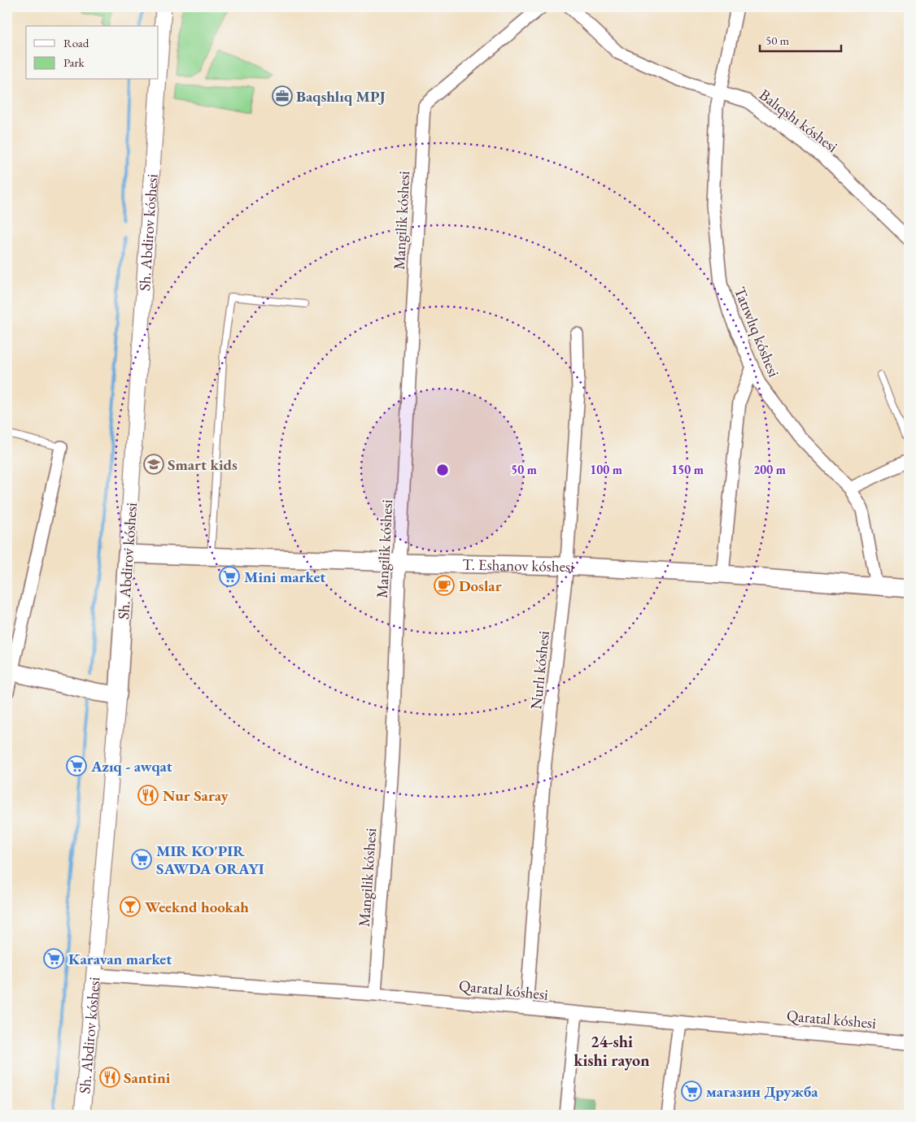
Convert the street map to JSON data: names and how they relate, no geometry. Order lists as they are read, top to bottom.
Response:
{
  "streets": {
    "main road": ["Sh. Abdirov kóshesi", "T. Eshanov kóshesi"],
    "street": [
      "Balıqshı kóshesi",
      "Mangilik kóshesi",
      "Tatıwlıq kóshesi",
      "Nurlı kóshesi",
      "Qaratal kóshesi"
    ]
  },
  "crossings": [
    ["Balıqshı kóshesi", "Tatıwlıq kóshesi"],
    ["Mangilik kóshesi", "T. Eshanov kóshesi"],
    ["Mangilik kóshesi", "Qaratal kóshesi"],
    ["Sh. Abdirov kóshesi", "T. Eshanov kóshesi"],
    ["Sh. Abdirov kóshesi", "Qaratal kóshesi"],
    ["Tatıwlıq kóshesi", "T. Eshanov kóshesi"],
    ["T. Eshanov kóshesi", "Nurlı kóshesi"],
    ["Nurlı kóshesi", "Qaratal kóshesi"]
  ],
  "districts": ["24-shi kishi rayon"],
  "places": {
    "office": ["Baqshlıq MPJ"],
    "school or university": ["Smart kids"],
    "supermarket": [
      "Mini market",
      "Azıq - awqat",
      "MIR KO'PIR SAWDA ORAYI",
      "Karavan market",
      "магазин Дружба"
    ],
    "cafe": ["Doslar"],
    "restaurant": ["Nur Saray", "Santini"],
    "bar": ["Weeknd hookah"]
  },
  "legend": ["Road", "Park"],
  "scale_bar": "50 m",
  "rings": [
    "50 m",
    "100 m",
    "150 m",
    "200 m"
  ]
}
